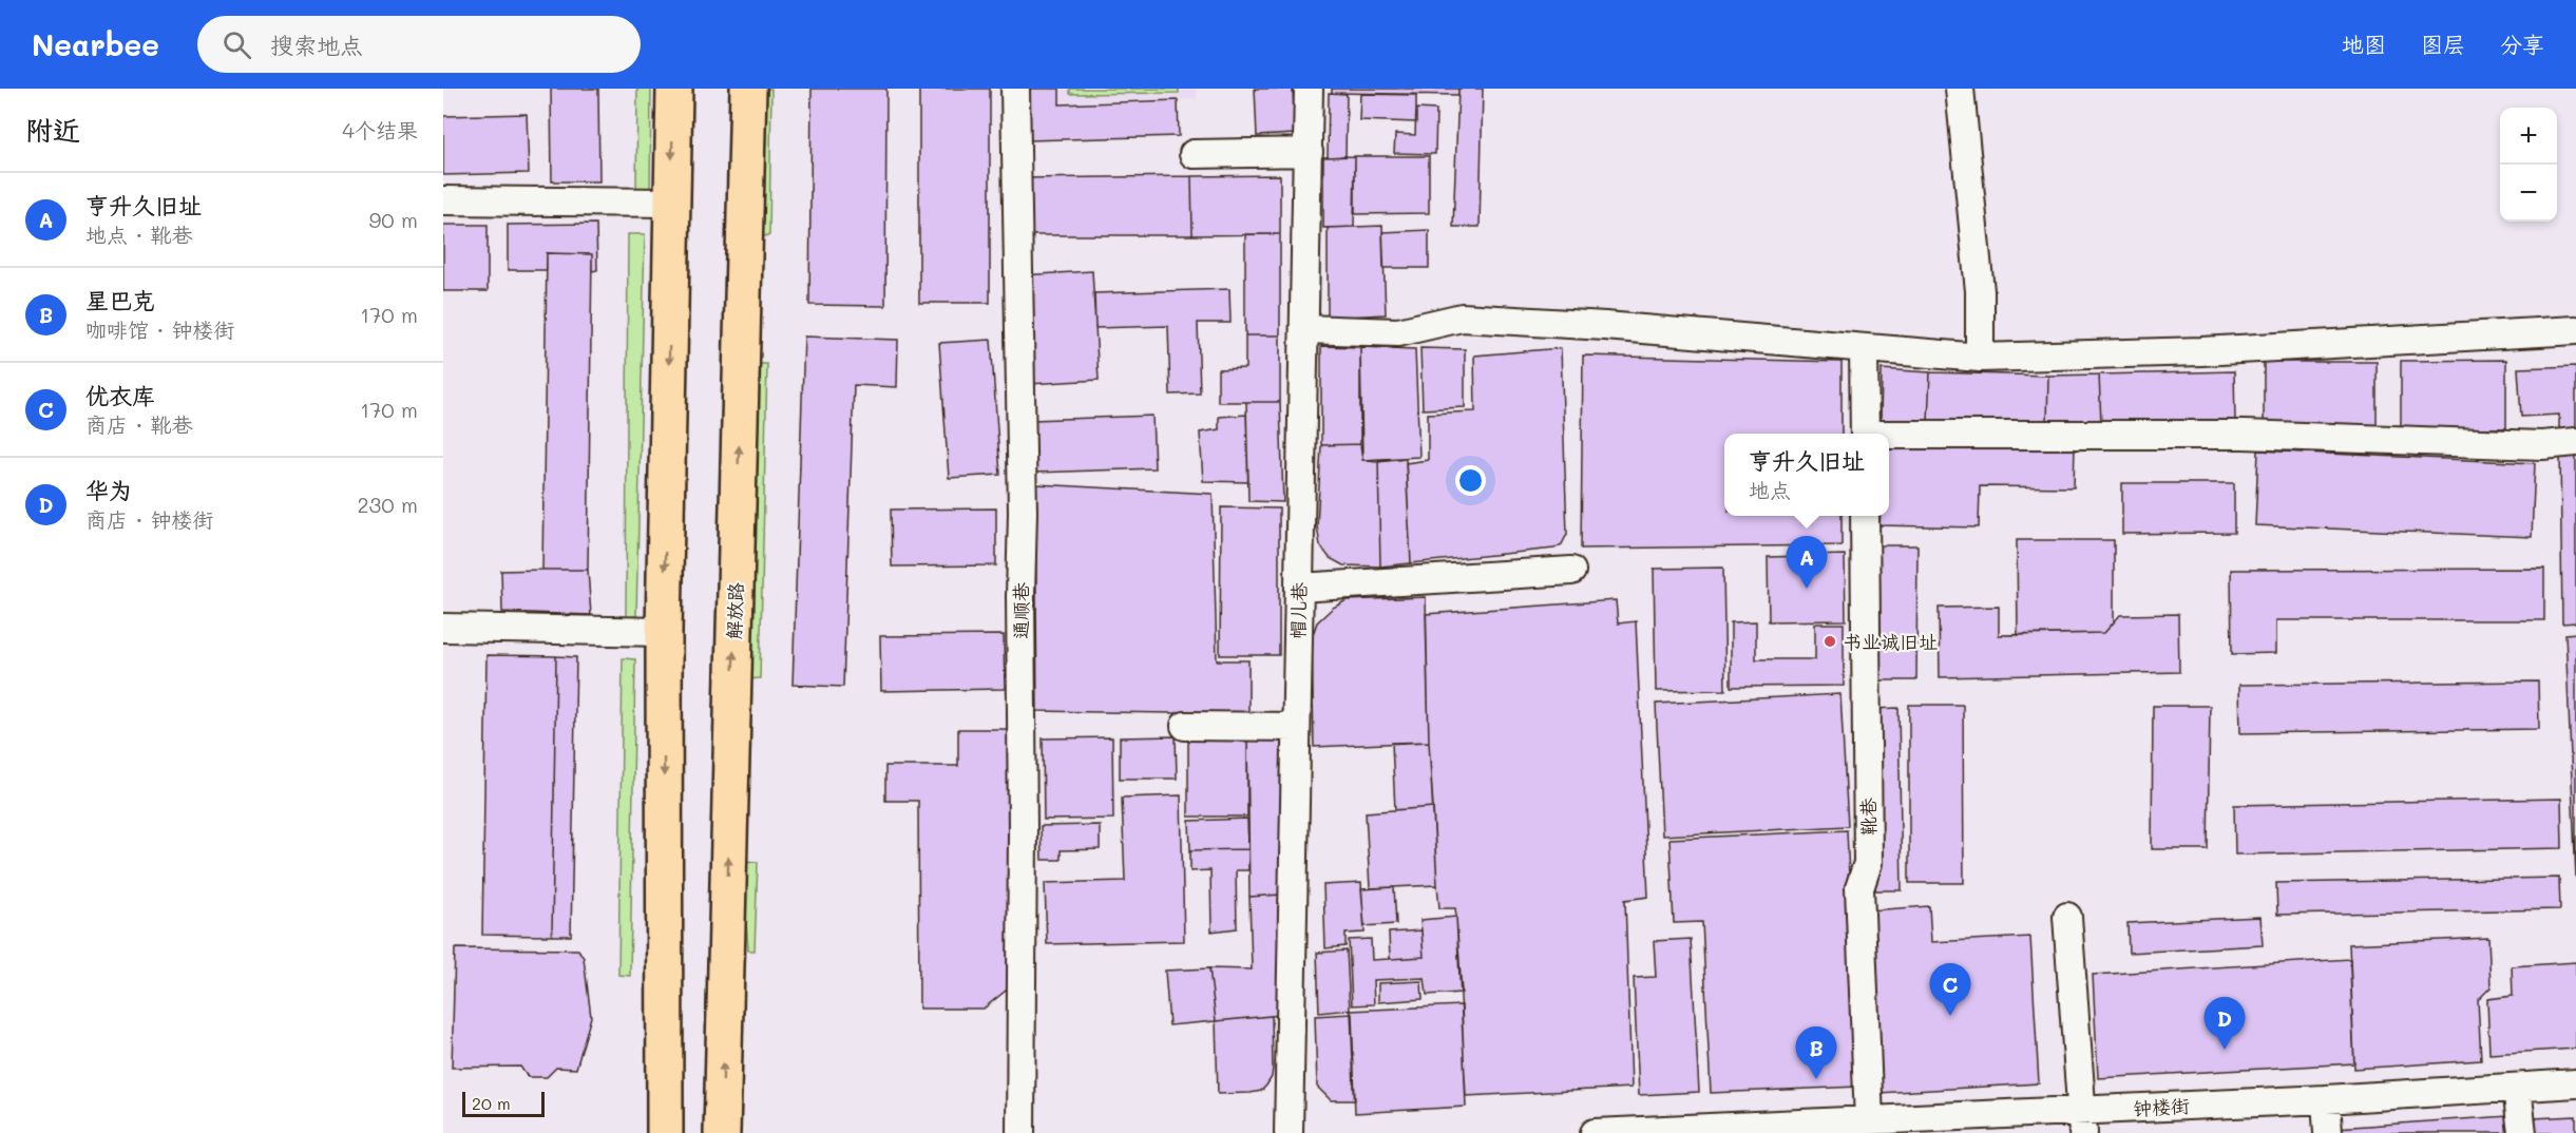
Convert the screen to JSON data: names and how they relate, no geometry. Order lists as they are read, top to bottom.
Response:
{
  "streets": {
    "main road": ["解放路"],
    "street": [
      "通顺巷",
      "帽儿巷",
      "靴巷",
      "钟楼街"
    ]
  },
  "crossings": [
    ["靴巷", "钟楼街"]
  ],
  "places": ["书业诚旧址"],
  "scale_bar": "20 m",
  "page": {
    "header": "Nearbee",
    "search": "搜索地点",
    "nav": ["地图", "图层", "分享"],
    "heading": ["附近", "4个结果"],
    "map_buttons": ["+", "−"],
    "list": [
      {
        "mark": "A",
        "name": "亨升久旧址",
        "note": "地点 · 靴巷",
        "value": "90 m"
      },
      {
        "mark": "B",
        "name": "星巴克",
        "note": "咖啡馆 · 钟楼街",
        "value": "170 m"
      },
      {
        "mark": "C",
        "name": "优衣库",
        "note": "商店 · 靴巷",
        "value": "170 m"
      },
      {
        "mark": "D",
        "name": "华为",
        "note": "商店 · 钟楼街",
        "value": "230 m"
      }
    ],
    "popup": ["亨升久旧址", "地点"],
    "pins": [
      "A",
      "C",
      "D",
      "B"
    ],
    "scale": "20 m"
  }
}
